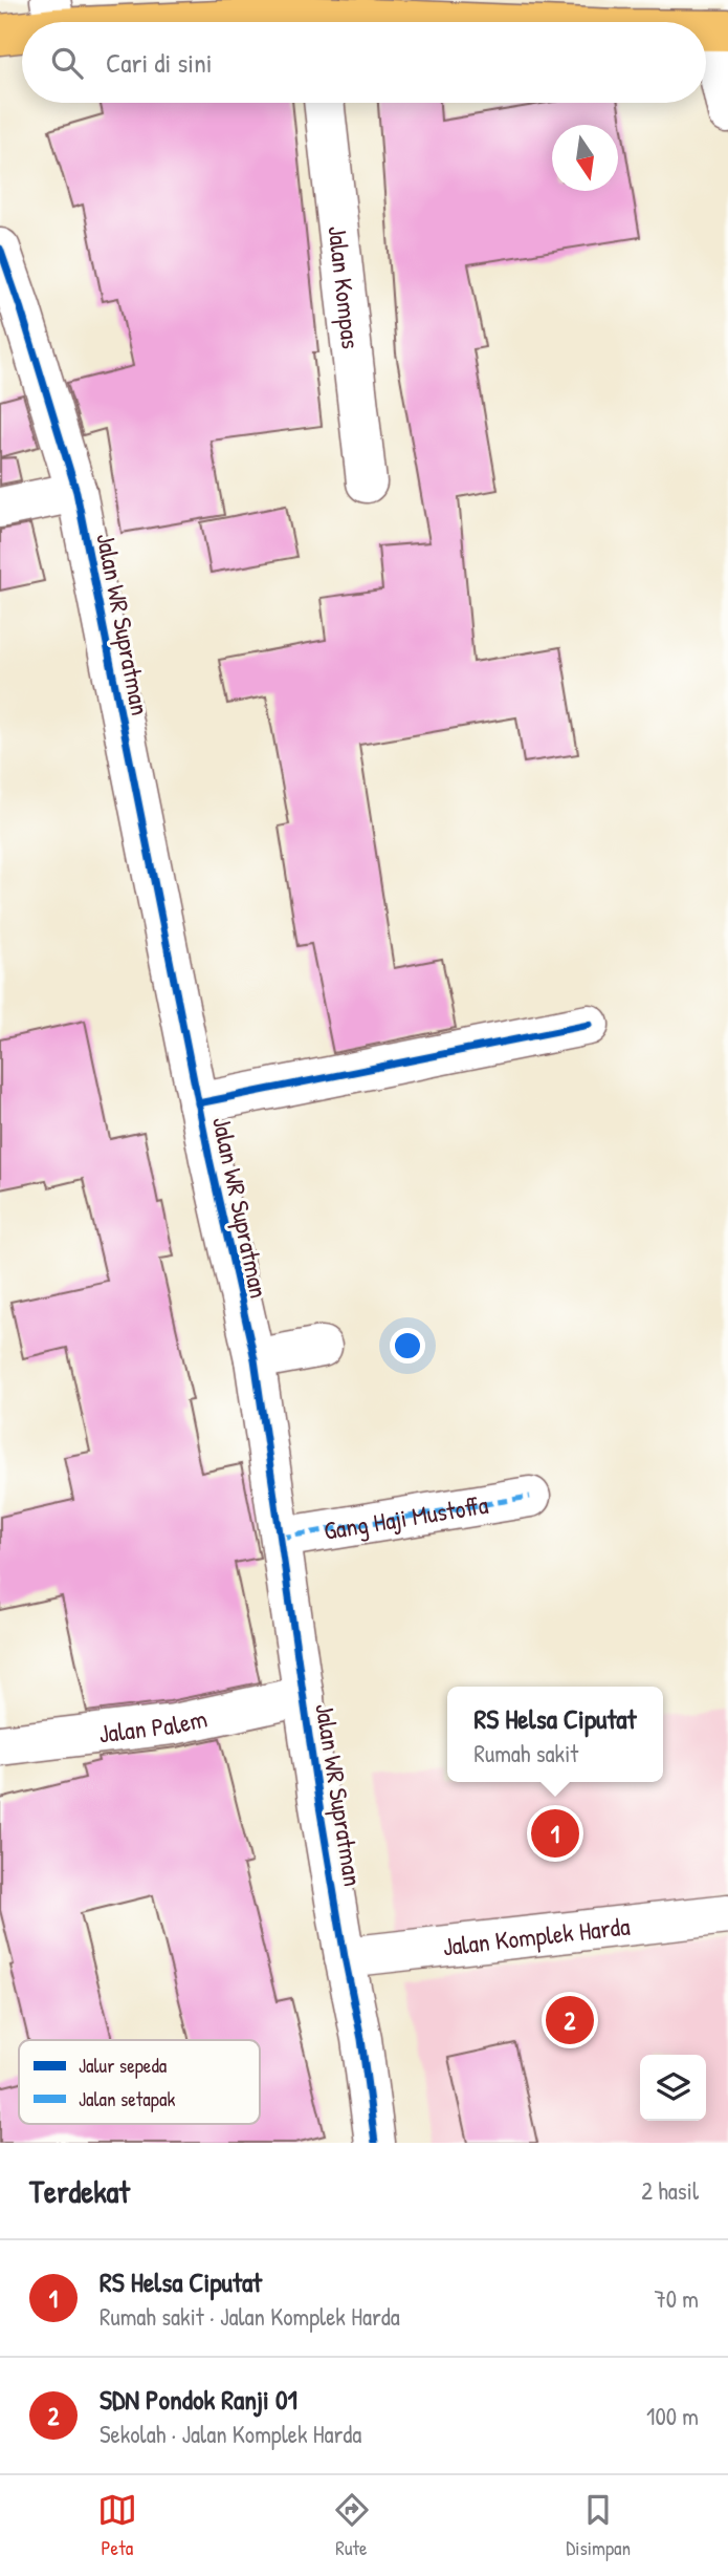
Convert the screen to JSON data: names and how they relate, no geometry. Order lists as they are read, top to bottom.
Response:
{
  "streets": {
    "street": [
      "Jalan Kompas",
      "Jalan WR Supratman",
      "Gang Haji Mustoffa",
      "Jalan Palem",
      "Jalan Komplek Harda"
    ]
  },
  "crossings": [
    ["Jalan WR Supratman", "Gang Haji Mustoffa"],
    ["Jalan WR Supratman", "Jalan Palem"],
    ["Jalan WR Supratman", "Jalan Komplek Harda"]
  ],
  "legend": ["Jalur sepeda", "Jalan setapak"],
  "north": "bottom",
  "page": {
    "search": "Cari di sini",
    "popup": ["RS Helsa Ciputat", "Rumah sakit"],
    "pins": ["1", "2"],
    "heading": ["Terdekat", "2 hasil"],
    "list": [
      {
        "mark": "1",
        "name": "RS Helsa Ciputat",
        "note": "Rumah sakit · Jalan Komplek Harda",
        "value": "70 m"
      },
      {
        "mark": "2",
        "name": "SDN Pondok Ranji 01",
        "note": "Sekolah · Jalan Komplek Harda",
        "value": "100 m"
      }
    ],
    "nav": ["Peta", "Rute", "Disimpan"]
  }
}
